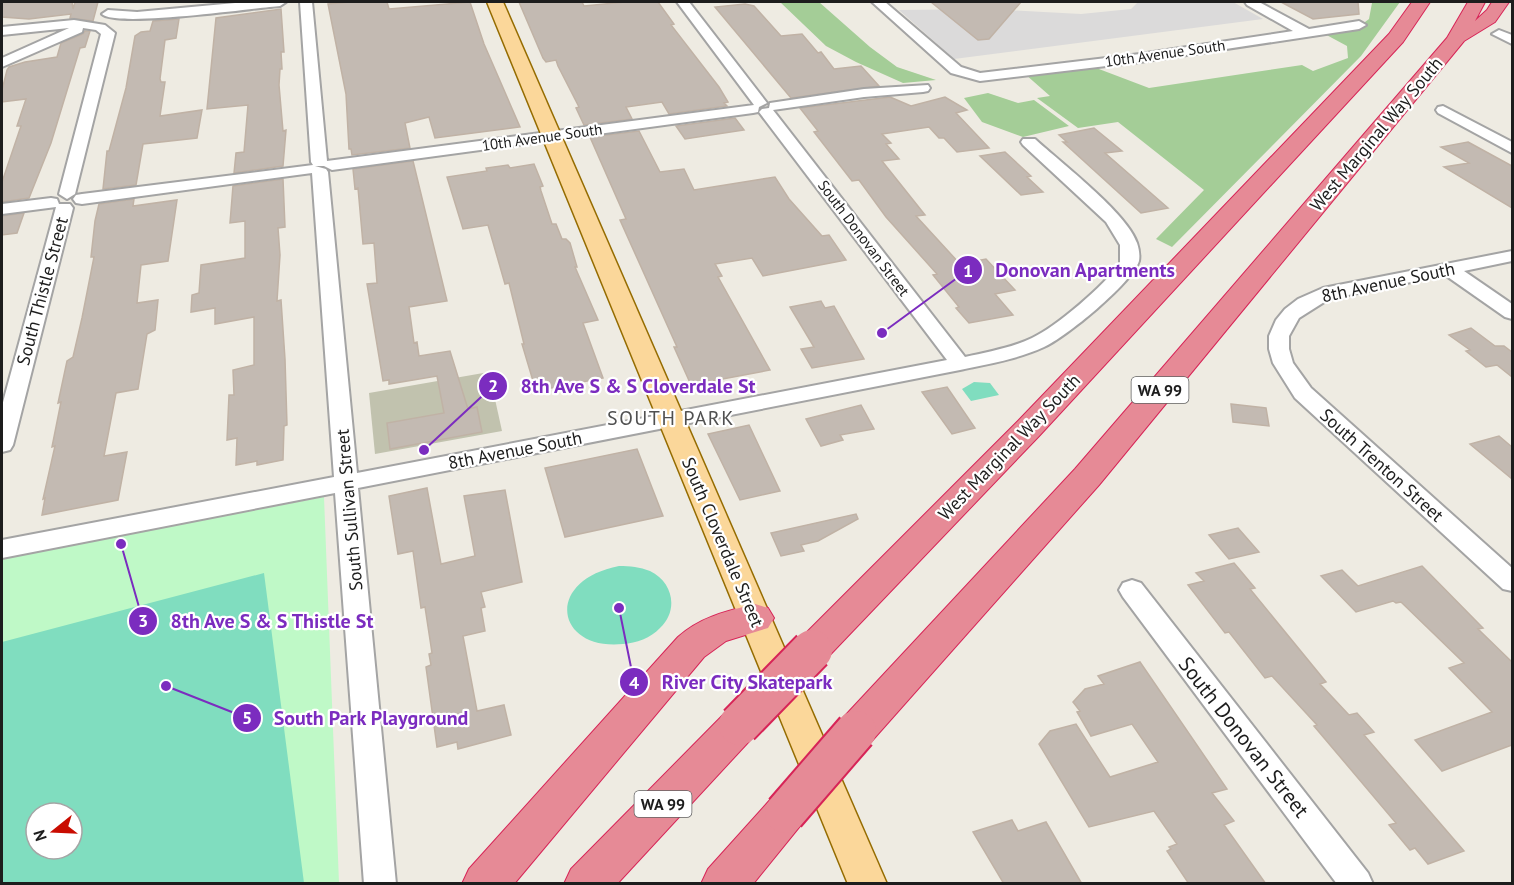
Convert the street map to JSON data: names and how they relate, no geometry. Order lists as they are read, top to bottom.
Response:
{
  "streets": {
    "highway": ["West Marginal Way South", "WA 99"],
    "main road": ["South Cloverdale Street"],
    "street": [
      "10th Avenue South",
      "South Donovan Street",
      "8th Avenue South",
      "South Thistle Street",
      "South Trenton Street",
      "South Sullivan Street"
    ]
  },
  "crossings": [
    ["10th Avenue South", "South Donovan Street"],
    ["10th Avenue South", "South Thistle Street"],
    ["10th Avenue South", "South Sullivan Street"],
    ["10th Avenue South", "South Cloverdale Street"],
    ["South Donovan Street", "8th Avenue South"],
    ["8th Avenue South", "South Trenton Street"],
    ["8th Avenue South", "South Sullivan Street"],
    ["8th Avenue South", "South Cloverdale Street"]
  ],
  "districts": ["SOUTH PARK"],
  "places": [
    "Donovan Apartments",
    "8th Ave S & S Cloverdale St",
    "8th Ave S & S Thistle St",
    "River City Skatepark",
    "South Park Playground"
  ],
  "north": "left"
}
